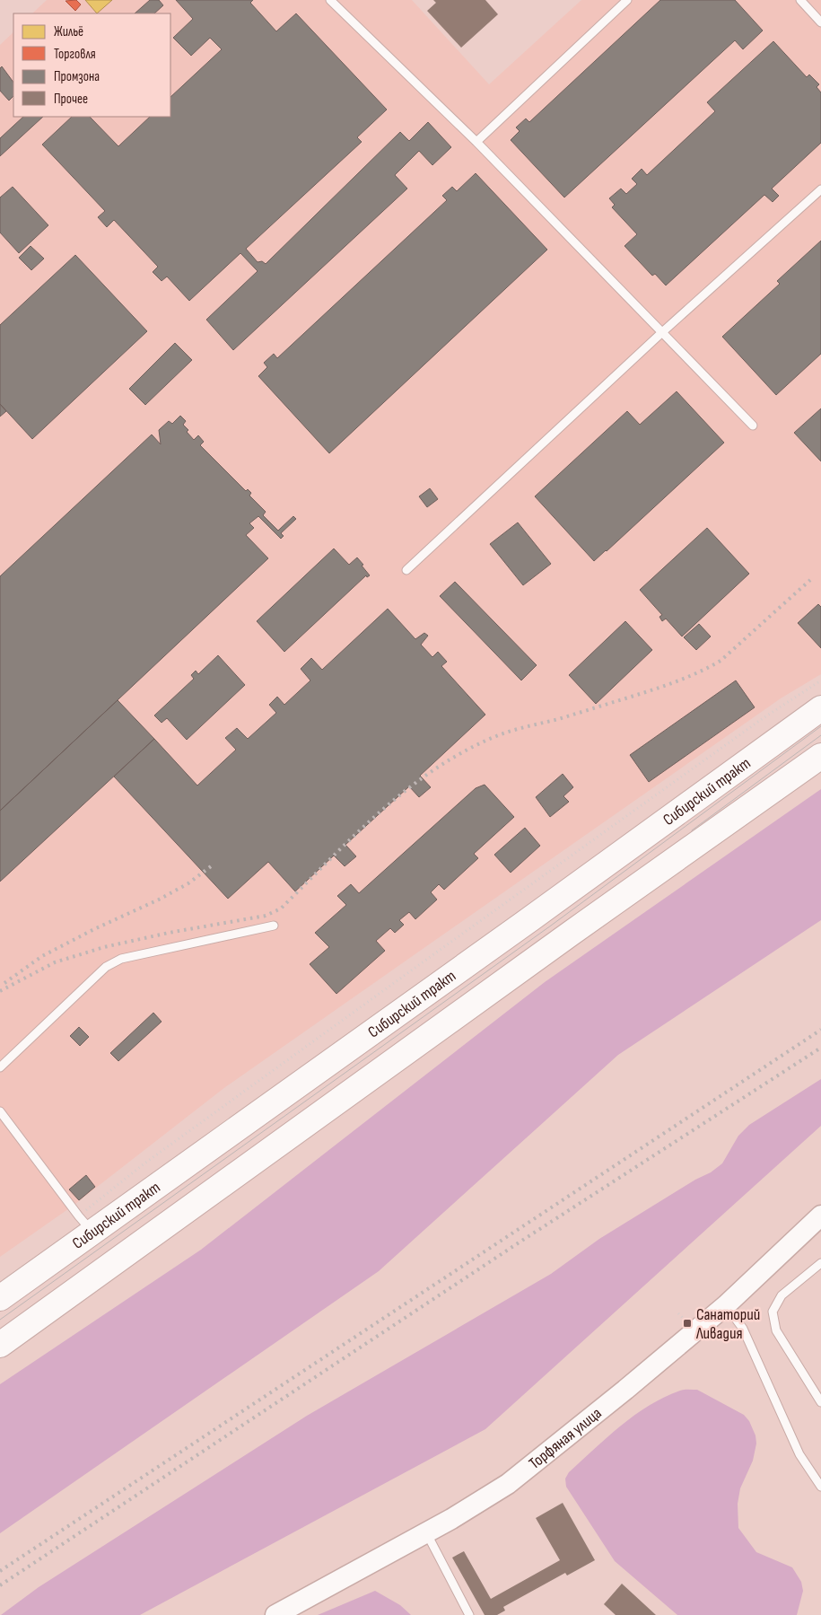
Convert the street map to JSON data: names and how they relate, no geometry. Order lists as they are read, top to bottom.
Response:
{
  "streets": {
    "main road": ["Сибирский тракт"],
    "street": ["Торфяная улица"]
  },
  "places": {
    "transit": ["Санаторий Ливадия"]
  },
  "legend": [
    "Жильё",
    "Торговля",
    "Промзона",
    "Прочее"
  ]
}
